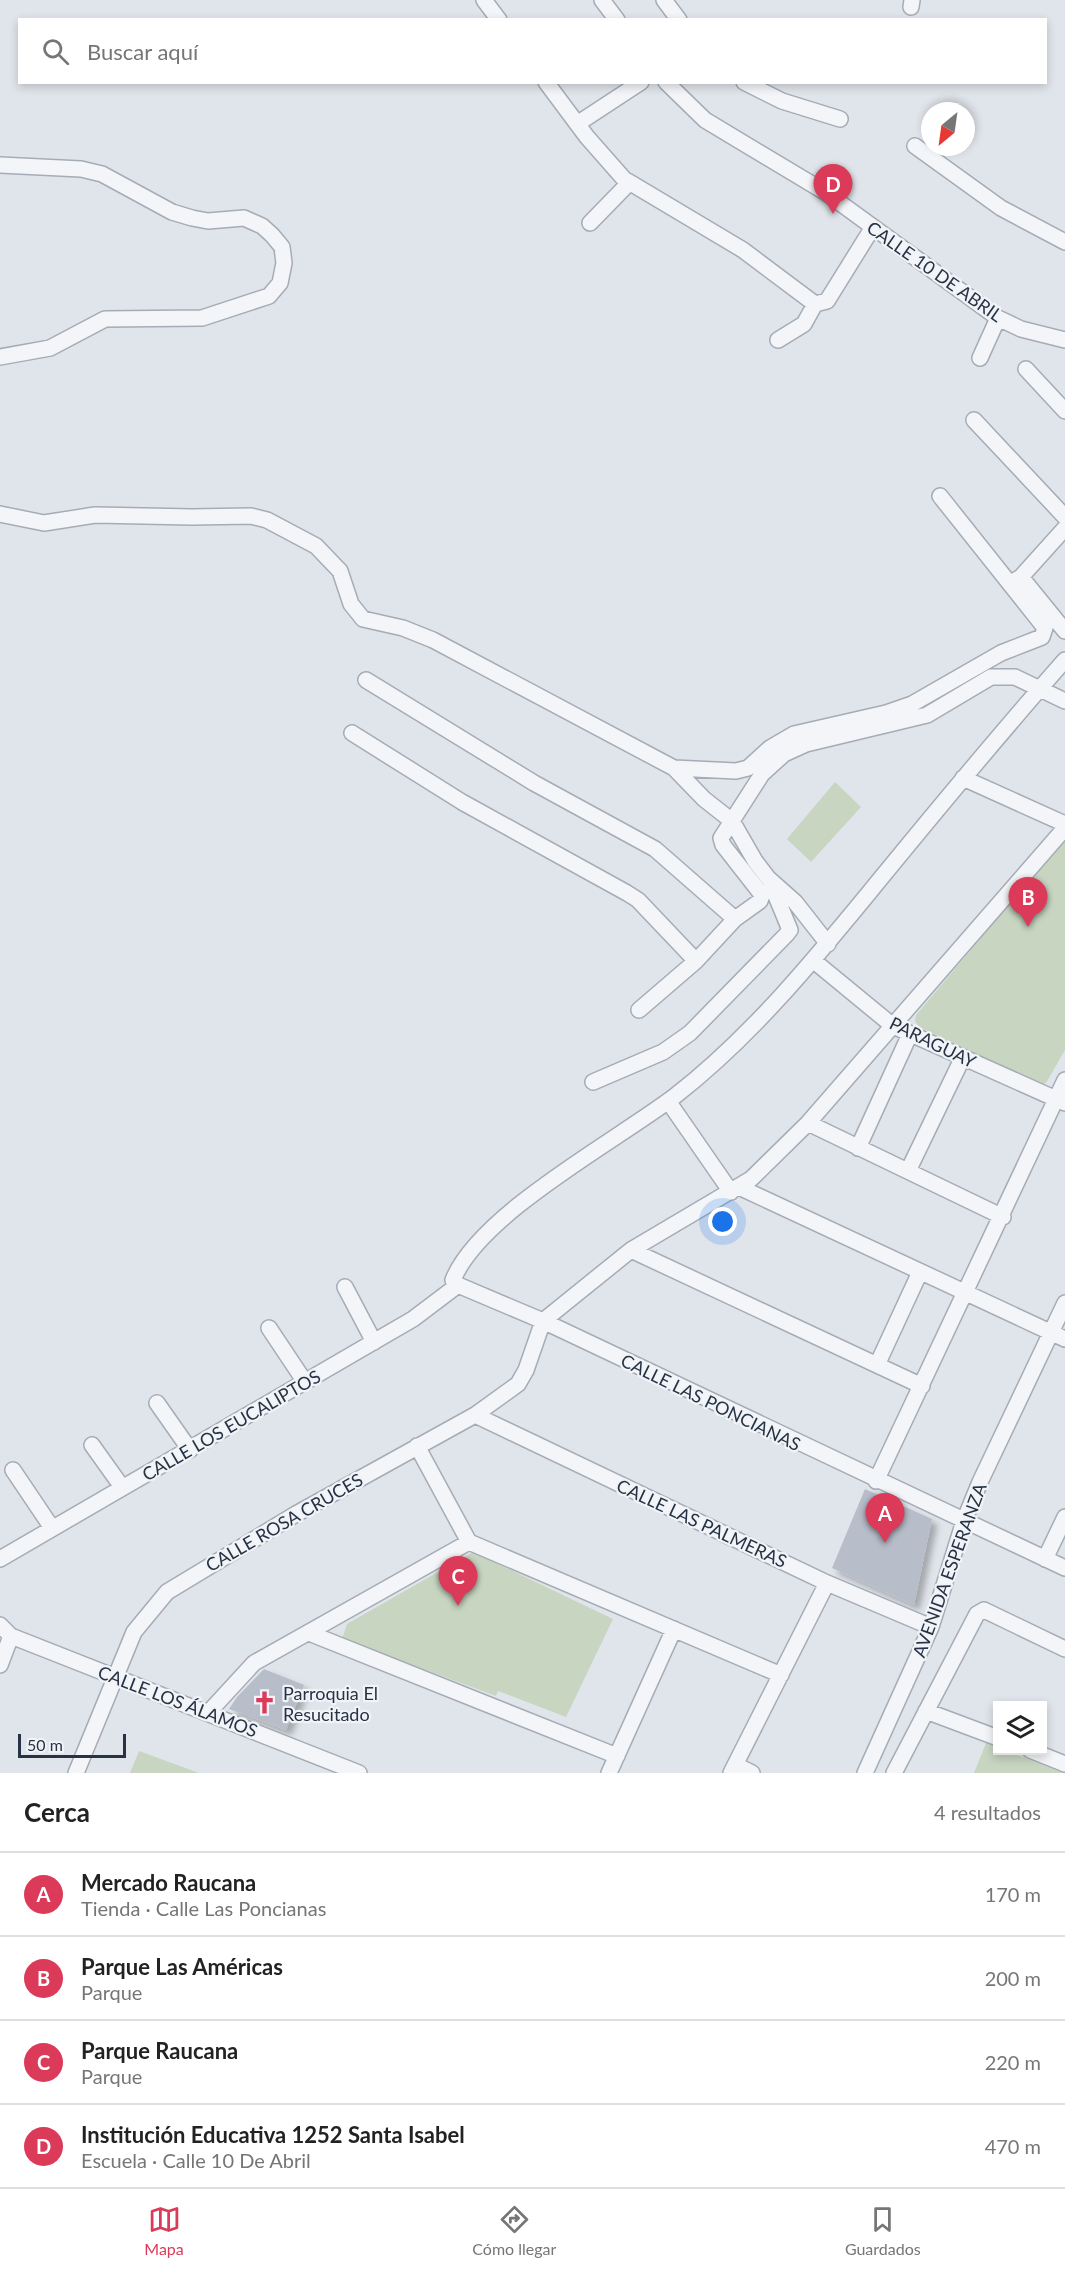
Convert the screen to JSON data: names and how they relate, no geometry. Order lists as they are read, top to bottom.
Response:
{
  "streets": {
    "street": [
      "CALLE 10 DE ABRIL",
      "PARAGUAY",
      "CALLE LAS PONCIANAS",
      "CALLE LOS EUCALIPTOS",
      "CALLE ROSA CRUCES",
      "CALLE LAS PALMERAS",
      "AVENIDA ESPERANZA",
      "CALLE LOS ÁLAMOS"
    ]
  },
  "crossings": [
    ["CALLE LAS PONCIANAS", "CALLE LOS EUCALIPTOS"],
    ["CALLE LAS PONCIANAS", "CALLE ROSA CRUCES"],
    ["CALLE LAS PONCIANAS", "AVENIDA ESPERANZA"],
    ["CALLE ROSA CRUCES", "CALLE LAS PALMERAS"],
    ["CALLE ROSA CRUCES", "CALLE LOS ÁLAMOS"],
    ["CALLE LAS PALMERAS", "AVENIDA ESPERANZA"]
  ],
  "places": {
    "church": ["Parroquia El Resucitado"]
  },
  "scale_bar": "50 m",
  "north": "bottom left",
  "page": {
    "search": "Buscar aquí",
    "pins": [
      "D",
      "B",
      "A",
      "C"
    ],
    "scale": "50 m",
    "heading": ["Cerca", "4 resultados"],
    "list": [
      {
        "mark": "A",
        "name": "Mercado Raucana",
        "note": "Tienda · Calle Las Poncianas",
        "value": "170 m"
      },
      {
        "mark": "B",
        "name": "Parque Las Américas",
        "note": "Parque",
        "value": "200 m"
      },
      {
        "mark": "C",
        "name": "Parque Raucana",
        "note": "Parque",
        "value": "220 m"
      },
      {
        "mark": "D",
        "name": "Institución Educativa 1252 Santa Isabel",
        "note": "Escuela · Calle 10 De Abril",
        "value": "470 m"
      }
    ],
    "nav": ["Mapa", "Cómo llegar", "Guardados"]
  }
}
